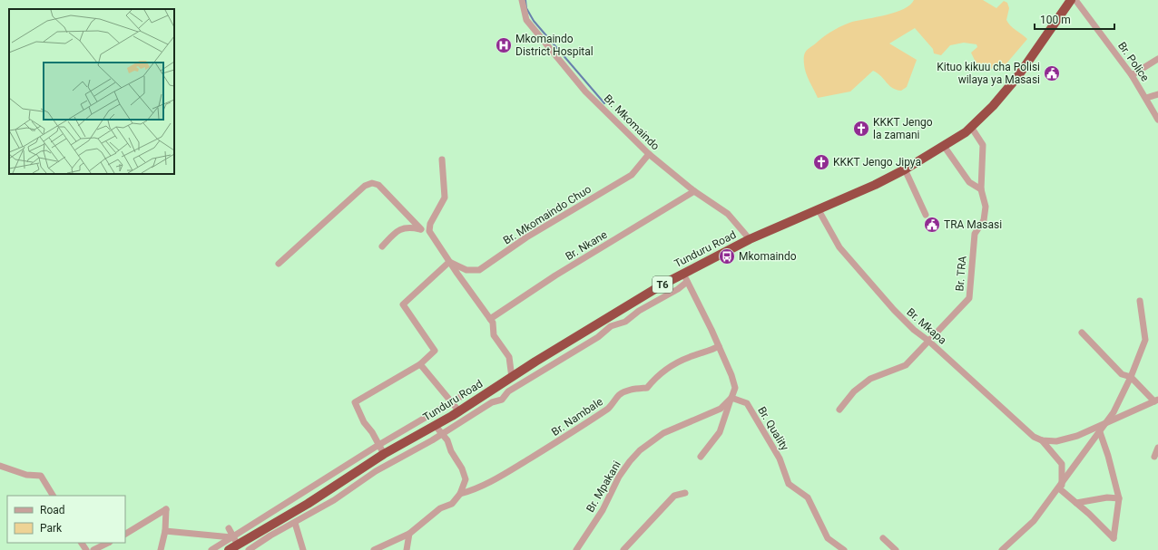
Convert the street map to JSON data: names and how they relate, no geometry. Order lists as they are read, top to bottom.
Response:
{
  "streets": {
    "highway": ["Tunduru Road", "T6"],
    "street": [
      "Br. Police",
      "Br. Mkomaindo",
      "Br. Mkomaindo Chuo",
      "Br. Nkane",
      "Br. TRA",
      "Br. Mkapa",
      "Br. Nambale",
      "Br. Quality",
      "Br. Mpakani"
    ]
  },
  "crossings": [
    ["Br. Mkomaindo", "Br. Mkomaindo Chuo"],
    ["Br. Mkomaindo", "Br. Nkane"],
    ["Br. Mkomaindo", "Tunduru Road"],
    ["Tunduru Road", "Br. TRA"],
    ["Tunduru Road", "Br. Mkapa"],
    ["Br. TRA", "Br. Mkapa"],
    ["Br. Quality", "Br. Mpakani"]
  ],
  "places": {
    "hospital": ["Mkomaindo District Hospital"],
    "public building": ["Kituo kikuu cha Polisi wilaya ya Masasi", "TRA Masasi"],
    "church": ["KKKT Jengo la zamani", "KKKT Jengo Jipya"],
    "bus stop": ["Mkomaindo"]
  },
  "legend": ["Road", "Park"],
  "scale_bar": "100 m"
}
